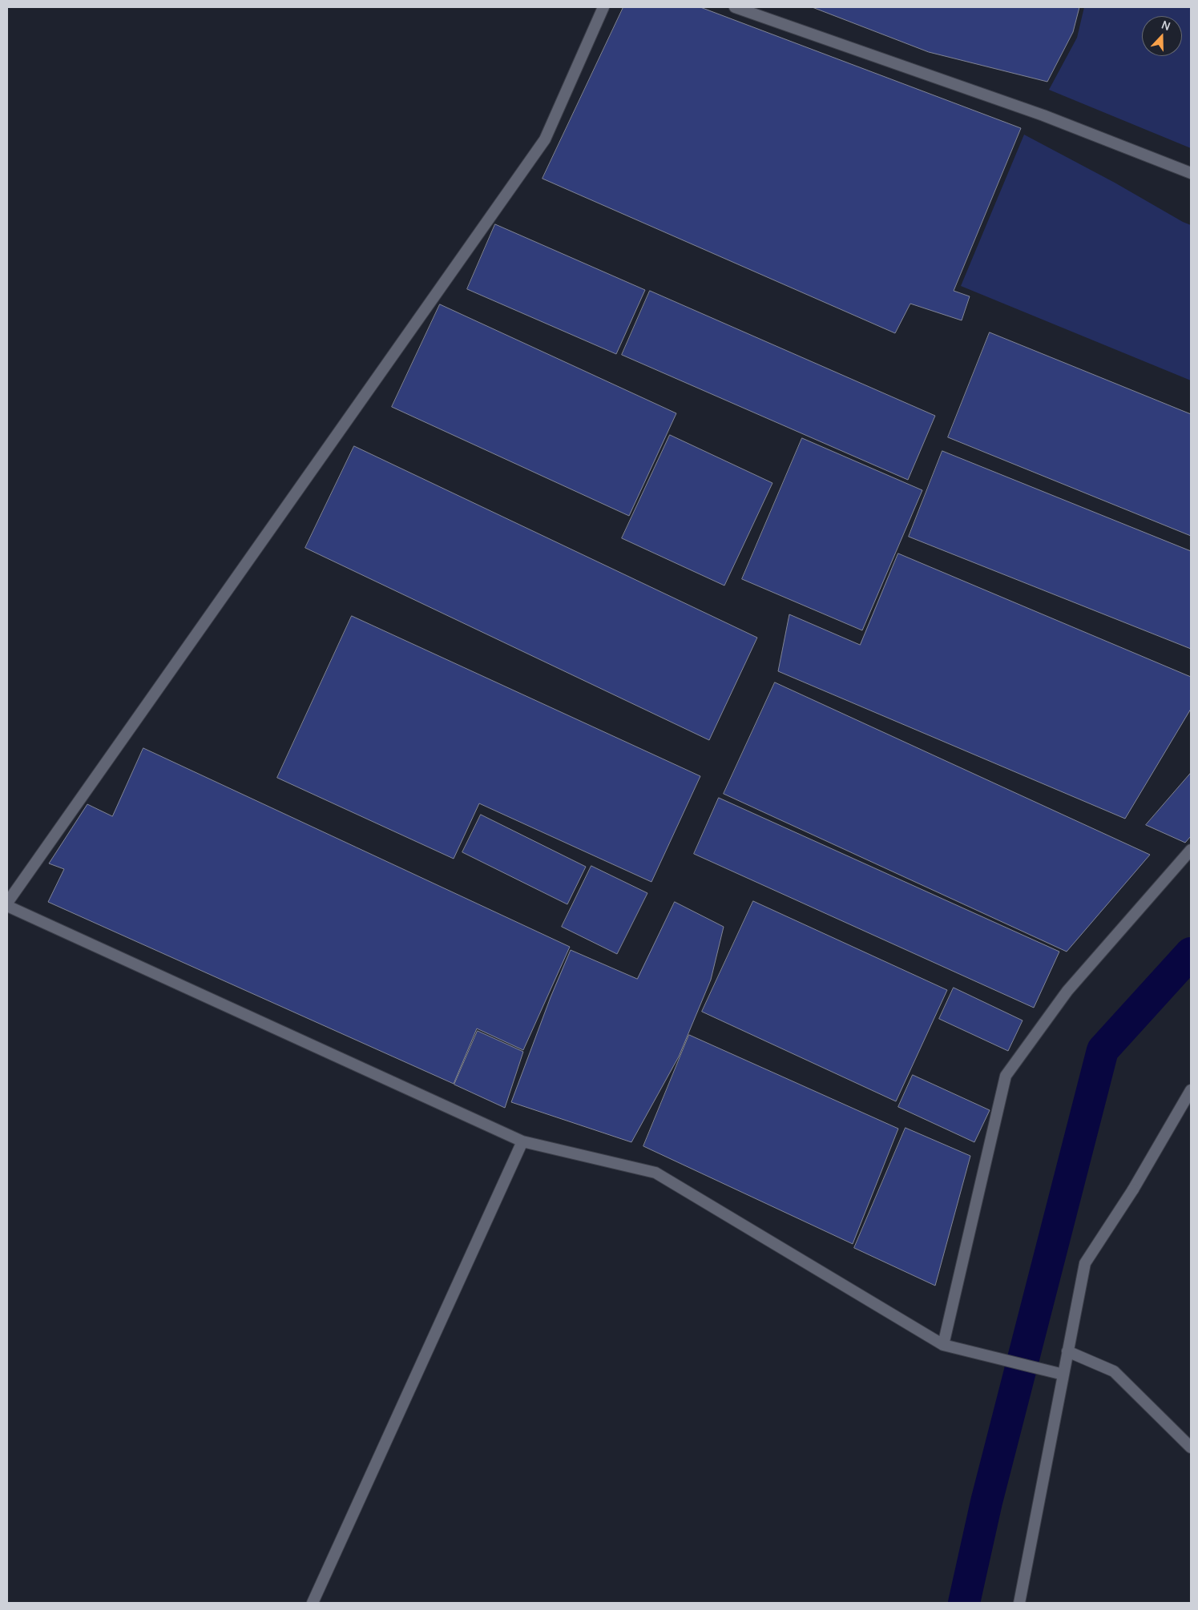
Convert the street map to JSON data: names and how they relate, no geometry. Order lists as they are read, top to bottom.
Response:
{
  "north": "top"
}
